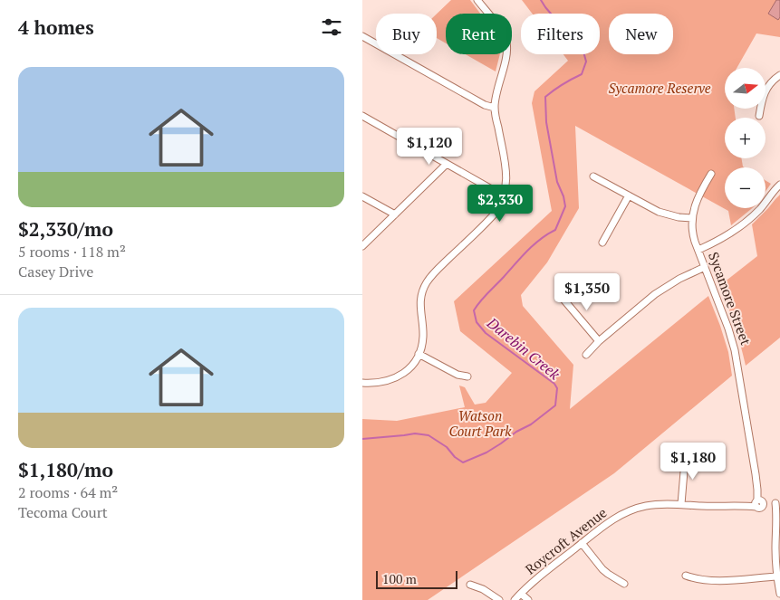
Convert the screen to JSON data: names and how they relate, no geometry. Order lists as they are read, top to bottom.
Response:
{
  "streets": {
    "street": ["Sycamore Street", "Roycroft Avenue"]
  },
  "crossings": [
    ["Sycamore Street", "Roycroft Avenue"]
  ],
  "water": ["Darebin Creek"],
  "parks": ["Sycamore Reserve", "Watson Court Park"],
  "scale_bar": "100 m",
  "north": "right",
  "page": {
    "heading": "4 homes",
    "chip": [
      "Buy",
      "Rent",
      "Filters",
      "New"
    ],
    "list": [
      {
        "name": "$2,330/mo",
        "note": "5 rooms · 118 m² · Casey Drive"
      },
      {
        "name": "$1,180/mo",
        "note": "2 rooms · 64 m² · Tecoma Court"
      }
    ],
    "map_buttons": ["+", "−"],
    "price": [
      "$1,120",
      "$2,330",
      "$1,350",
      "$1,180"
    ],
    "scale": "100 m"
  }
}
